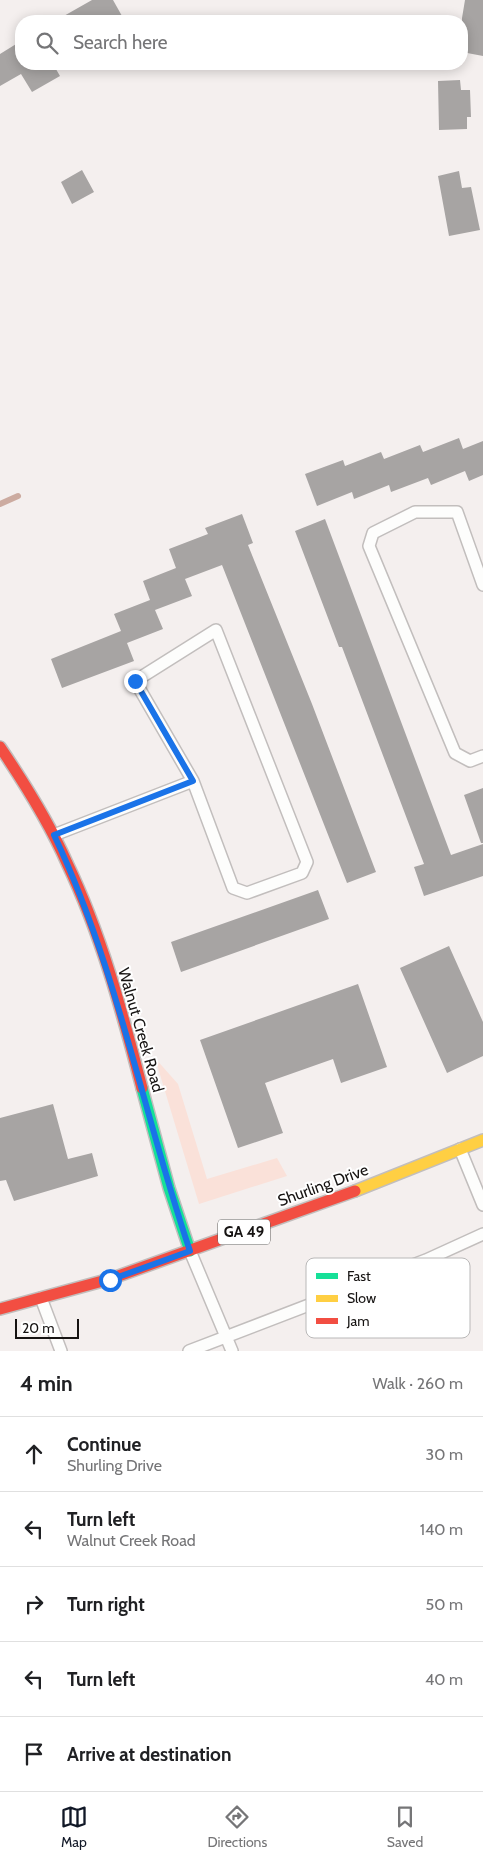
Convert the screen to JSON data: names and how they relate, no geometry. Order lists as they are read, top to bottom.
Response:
{
  "streets": {
    "street": ["Walnut Creek Road", "Shurling Drive", "GA 49"]
  },
  "crossings": [
    ["Walnut Creek Road", "Shurling Drive"]
  ],
  "legend": ["Fast", "Slow", "Jam"],
  "scale_bar": "20 m",
  "page": {
    "search": "Search here",
    "scale": "20 m",
    "heading": ["4 min", "Walk · 260 m"],
    "list": [
      ["Continue", "Shurling Drive", "30 m"],
      ["Turn left", "Walnut Creek Road", "140 m"],
      ["Turn right", "50 m"],
      ["Turn left", "40 m"],
      "Arrive at destination"
    ],
    "nav": ["Map", "Directions", "Saved"]
  }
}
